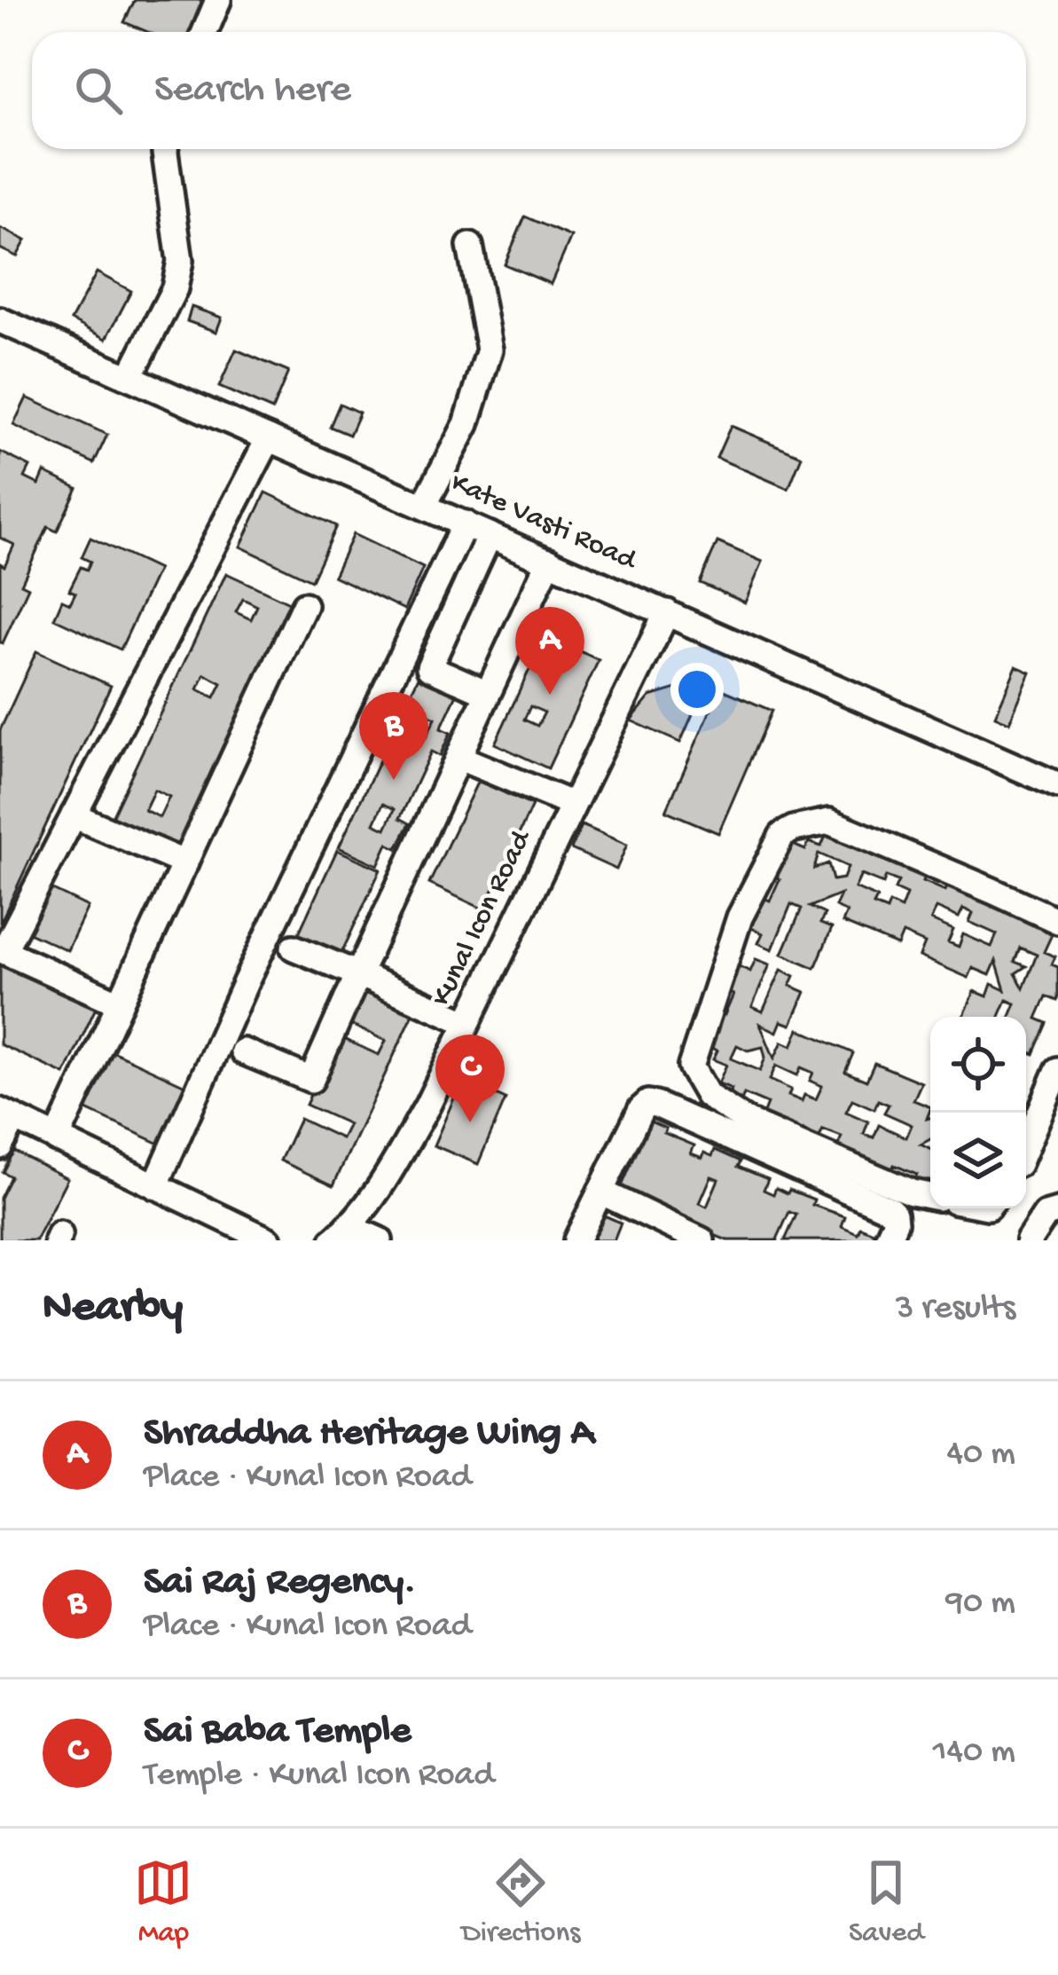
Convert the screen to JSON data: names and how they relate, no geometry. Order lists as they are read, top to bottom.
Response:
{
  "streets": {
    "street": ["Kate Vasti Road", "Kunal Icon Road"]
  },
  "crossings": [
    ["Kate Vasti Road", "Kunal Icon Road"]
  ],
  "page": {
    "search": "Search here",
    "pins": ["A", "B", "C"],
    "heading": ["Nearby", "3 results"],
    "list": [
      {
        "mark": "A",
        "name": "Shraddha Heritage Wing A",
        "note": "Place · Kunal Icon Road",
        "value": "40 m"
      },
      {
        "mark": "B",
        "name": "Sai Raj Regency.",
        "note": "Place · Kunal Icon Road",
        "value": "90 m"
      },
      {
        "mark": "C",
        "name": "Sai Baba Temple",
        "note": "Temple · Kunal Icon Road",
        "value": "140 m"
      }
    ],
    "nav": ["Map", "Directions", "Saved"]
  }
}
